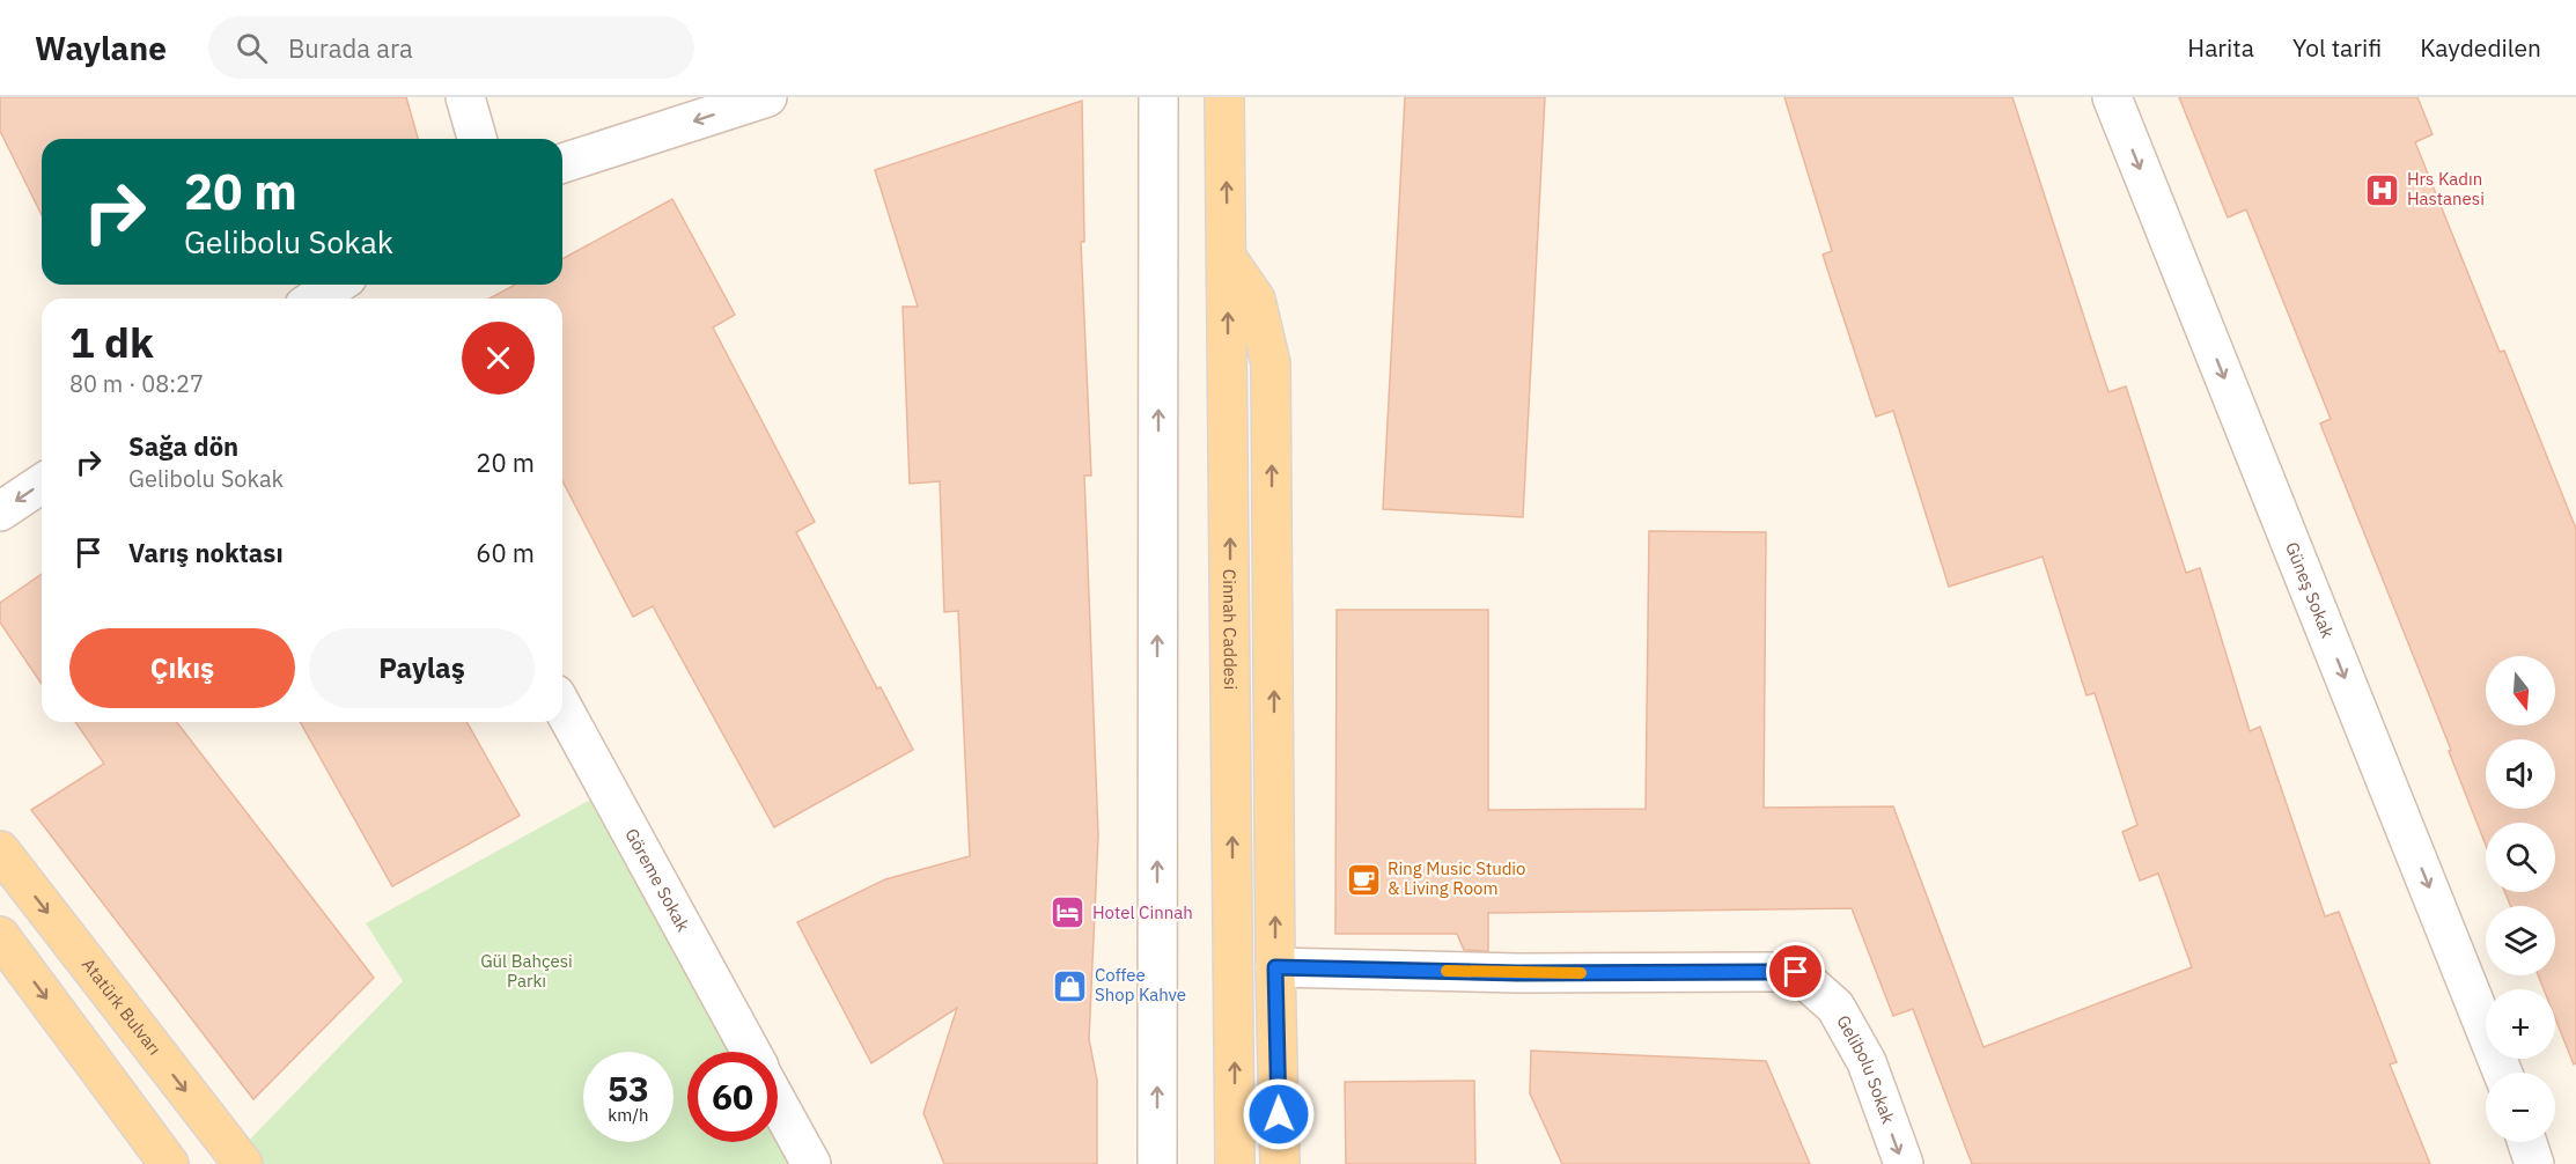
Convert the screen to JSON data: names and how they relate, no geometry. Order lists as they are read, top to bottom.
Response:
{
  "streets": {
    "main road": ["Cinnah Caddesi", "Atatürk Bulvarı"],
    "street": ["Güneş Sokak", "Göreme Sokak", "Gelibolu Sokak"]
  },
  "one_way": ["Güneş Sokak", "Gelibolu Sokak"],
  "parks": ["Gül Bahçesi Parkı"],
  "places": {
    "hospital": ["Hrs Kadın Hastanesi"],
    "cafe": ["Ring Music Studio & Living Room"],
    "hotel": ["Hotel Cinnah"],
    "shop": ["Coffee Shop Kahve"]
  },
  "north": "bottom",
  "page": {
    "header": "Waylane",
    "search": "Burada ara",
    "nav": ["Harita", "Yol tarifi", "Kaydedilen"],
    "turn": ["20 m", "Gelibolu Sokak"],
    "heading": ["1 dk", "80 m · 08:27"],
    "list": [
      {
        "name": "Sağa dön",
        "note": "Gelibolu Sokak",
        "value": "20 m"
      },
      {
        "name": "Varış noktası",
        "value": "60 m"
      }
    ],
    "buttons": ["Çıkış", "Paylaş"],
    "map_buttons": ["+", "−"],
    "speed": "53 km/h",
    "limit": "60"
  }
}
